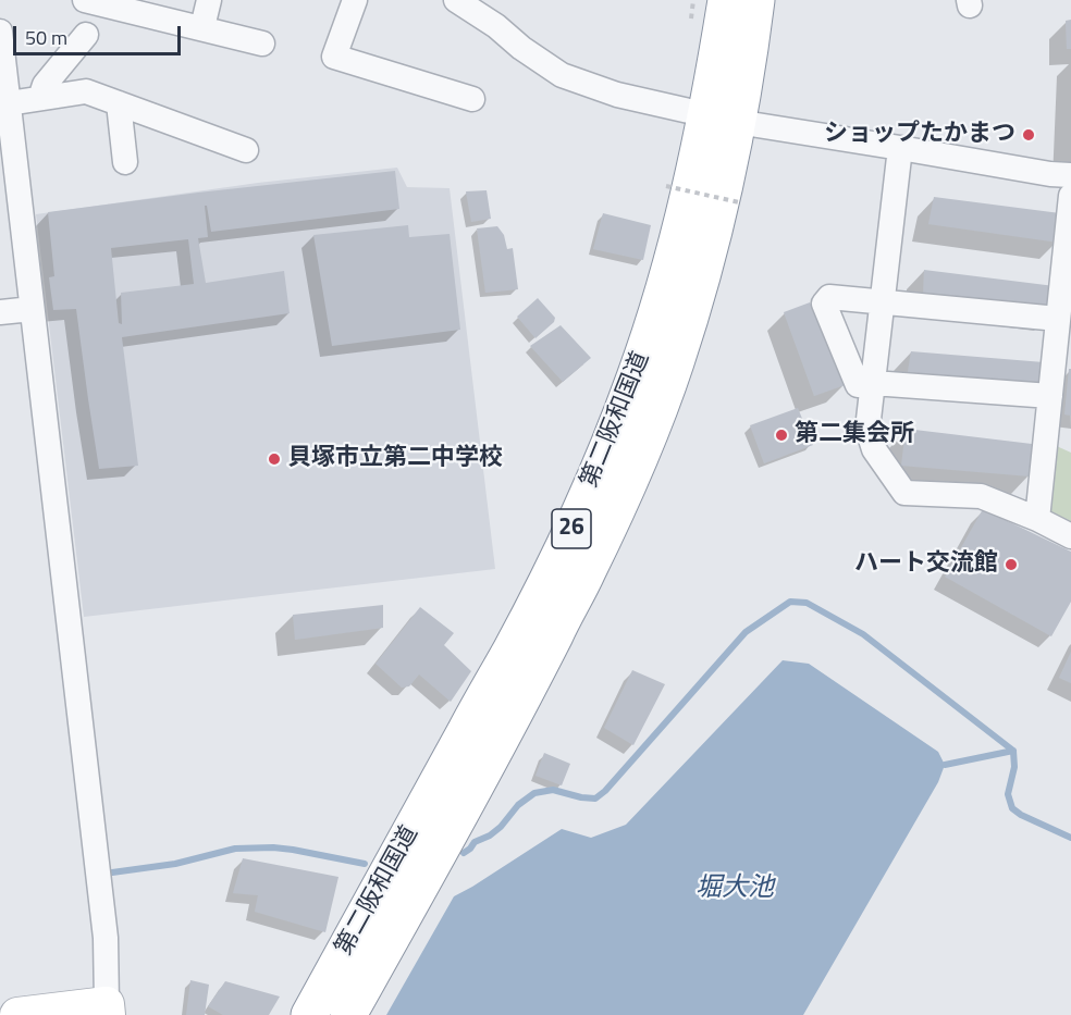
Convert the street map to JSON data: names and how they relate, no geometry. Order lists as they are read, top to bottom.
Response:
{
  "streets": {
    "highway": ["第二阪和国道", "26"]
  },
  "water": ["堀大池"],
  "places": [
    "ショップたかまつ",
    "第二集会所",
    "貝塚市立第二中学校",
    "ハート交流館"
  ],
  "scale_bar": "50 m"
}
